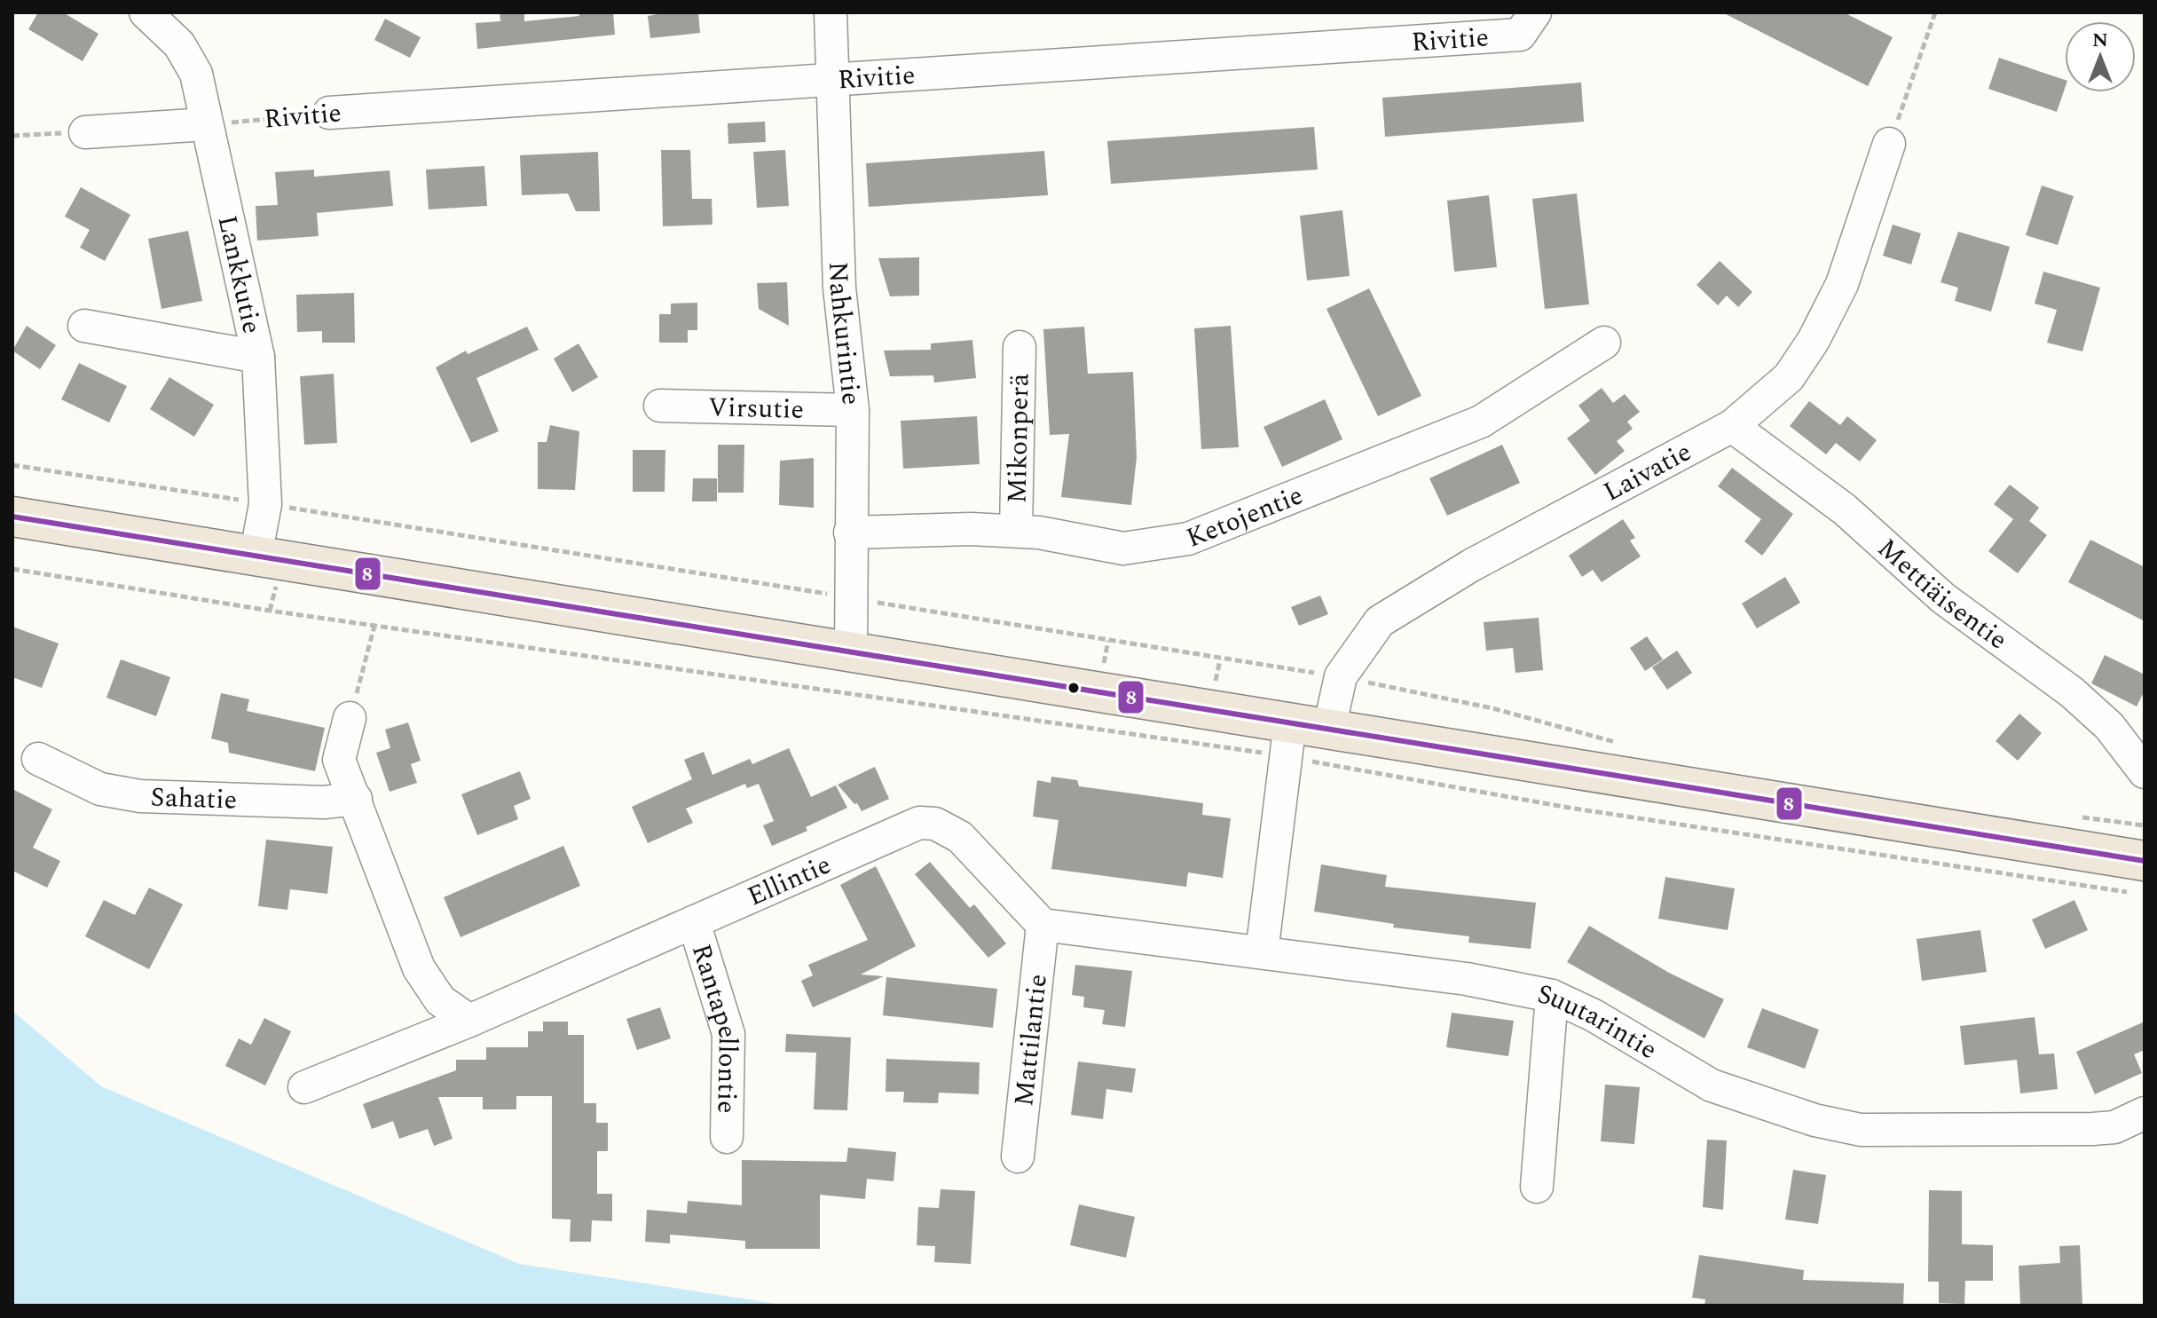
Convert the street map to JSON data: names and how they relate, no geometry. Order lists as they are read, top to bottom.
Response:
{
  "streets": {
    "street": [
      "Rivitie",
      "Lankkutie",
      "Nahkurintie",
      "Virsutie",
      "Mikonperä",
      "Laivatie",
      "Ketojentie",
      "Mettiäisentie",
      "Sahatie",
      "Ellintie",
      "Suutarintie",
      "Rantapellontie",
      "Mattilantie"
    ]
  },
  "crossings": [
    ["Rivitie", "Lankkutie"],
    ["Rivitie", "Nahkurintie"],
    ["Nahkurintie", "Virsutie"],
    ["Nahkurintie", "Ketojentie"],
    ["Mikonperä", "Ketojentie"],
    ["Laivatie", "Mettiäisentie"],
    ["Ellintie", "Rantapellontie"],
    ["Ellintie", "Mattilantie"]
  ],
  "lines": ["transit line 8"],
  "north": "top"
}
